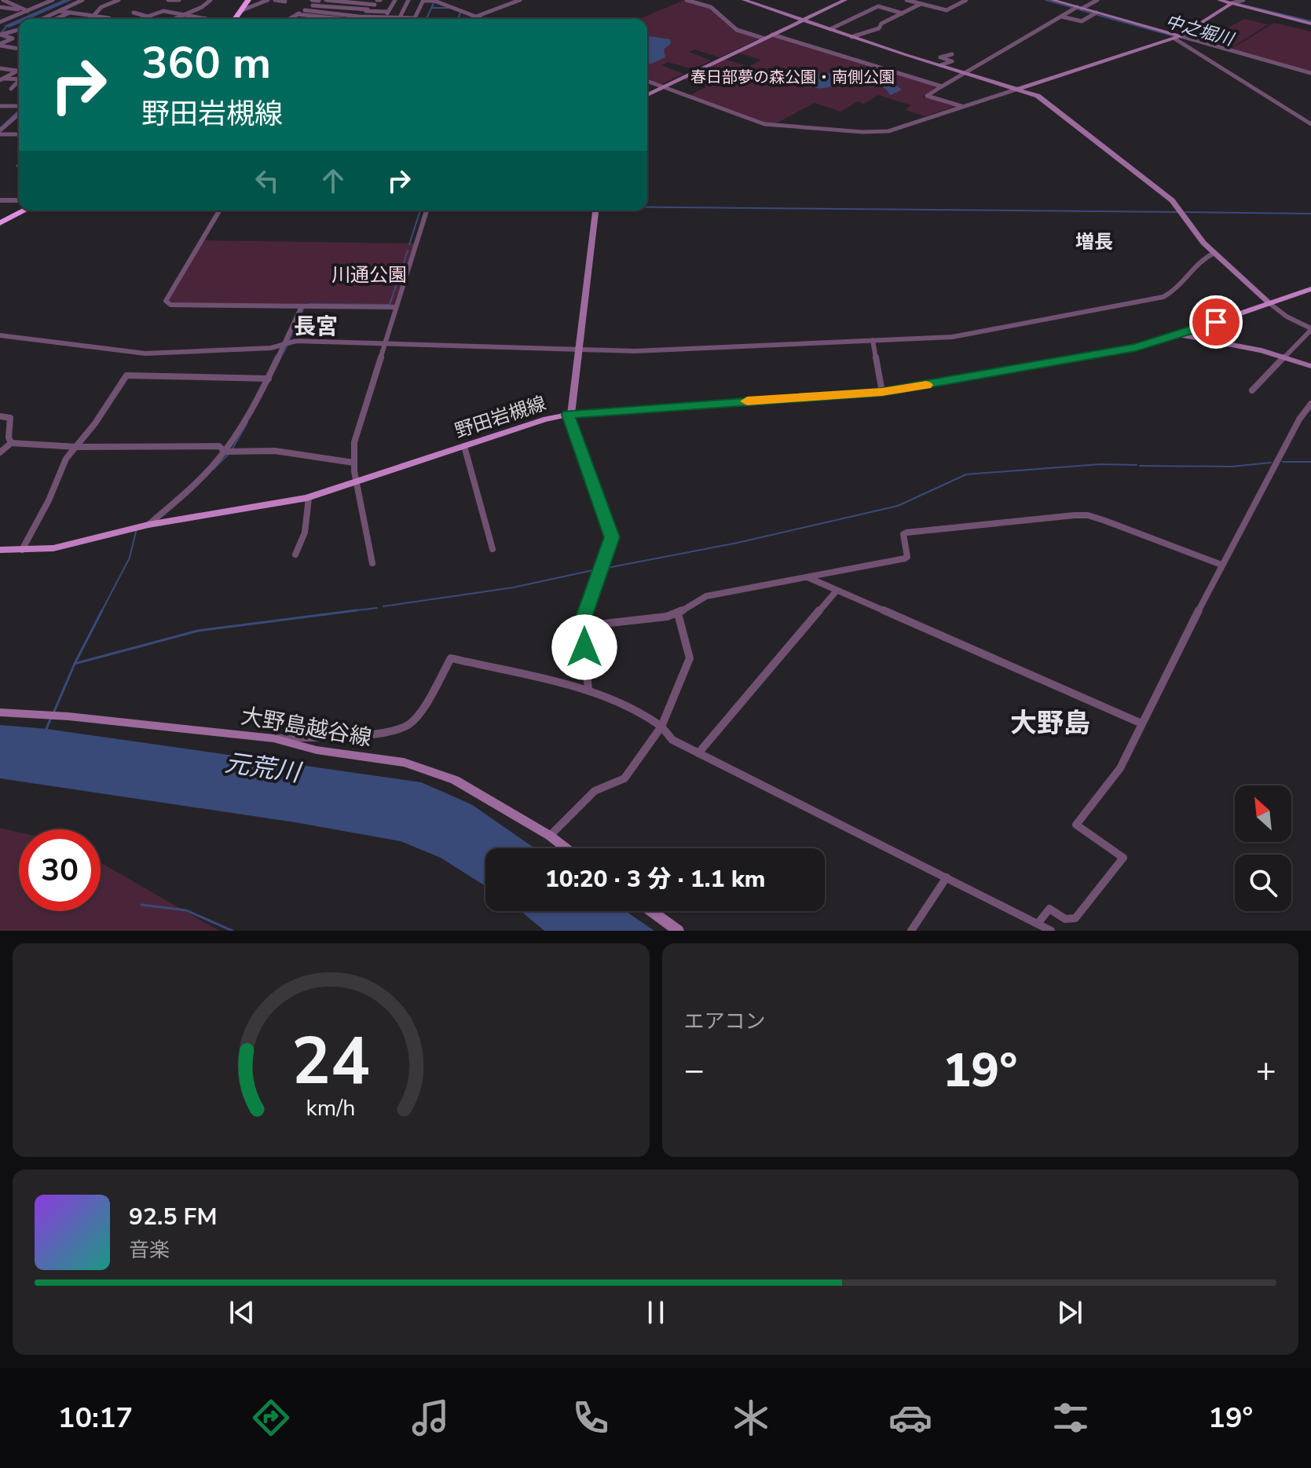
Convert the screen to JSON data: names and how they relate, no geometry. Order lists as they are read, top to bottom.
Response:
{
  "streets": {
    "main road": ["野田岩槻線"],
    "street": ["大野島越谷線"]
  },
  "districts": ["増長", "長宮", "大野島"],
  "water": ["中之堀川", "元荒川"],
  "parks": ["春日部夢の森公園・南側公園", "川通公園"],
  "north": "top left",
  "page": {
    "turn": ["360 m", "野田岩槻線"],
    "limit": "30",
    "trip": "10:20 · 3 分 · 1.1 km",
    "tile": "エアコン",
    "heat": ["−", "19°", "+"],
    "song": ["92.5 FM", "音楽"],
    "tabs": ["10:17", "19°"],
    "gauge": ["24", "km/h"]
  }
}
